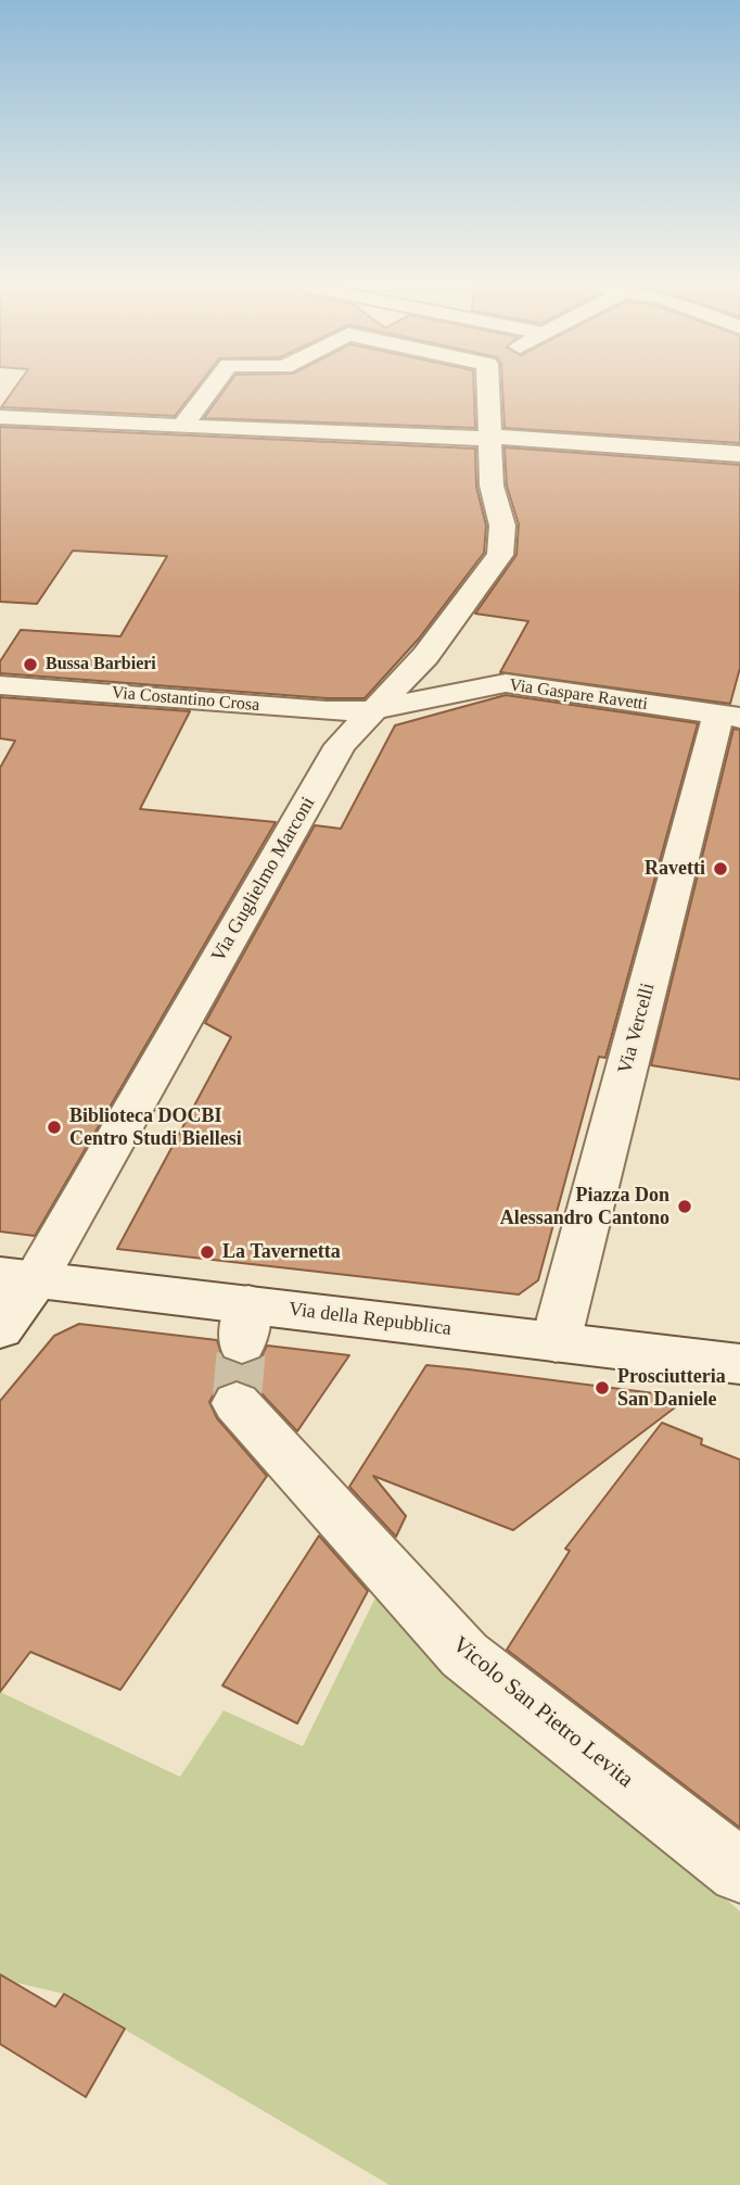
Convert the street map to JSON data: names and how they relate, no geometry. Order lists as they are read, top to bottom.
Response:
{
  "streets": {
    "street": [
      "Via Gaspare Ravetti",
      "Via Costantino Crosa",
      "Via Guglielmo Marconi",
      "Via Vercelli",
      "Via della Repubblica",
      "Vicolo San Pietro Levita"
    ]
  },
  "crossings": [
    ["Via Gaspare Ravetti", "Via Costantino Crosa"],
    ["Via Gaspare Ravetti", "Via Guglielmo Marconi"],
    ["Via Gaspare Ravetti", "Via Vercelli"],
    ["Via Costantino Crosa", "Via Guglielmo Marconi"],
    ["Via Guglielmo Marconi", "Via della Repubblica"],
    ["Via Vercelli", "Via della Repubblica"]
  ],
  "places": [
    "Bussa Barbieri",
    "Ravetti",
    "Biblioteca DOCBI Centro Studi Biellesi",
    "Piazza Don Alessandro Cantono",
    "La Tavernetta",
    "Prosciutteria San Daniele"
  ]
}
